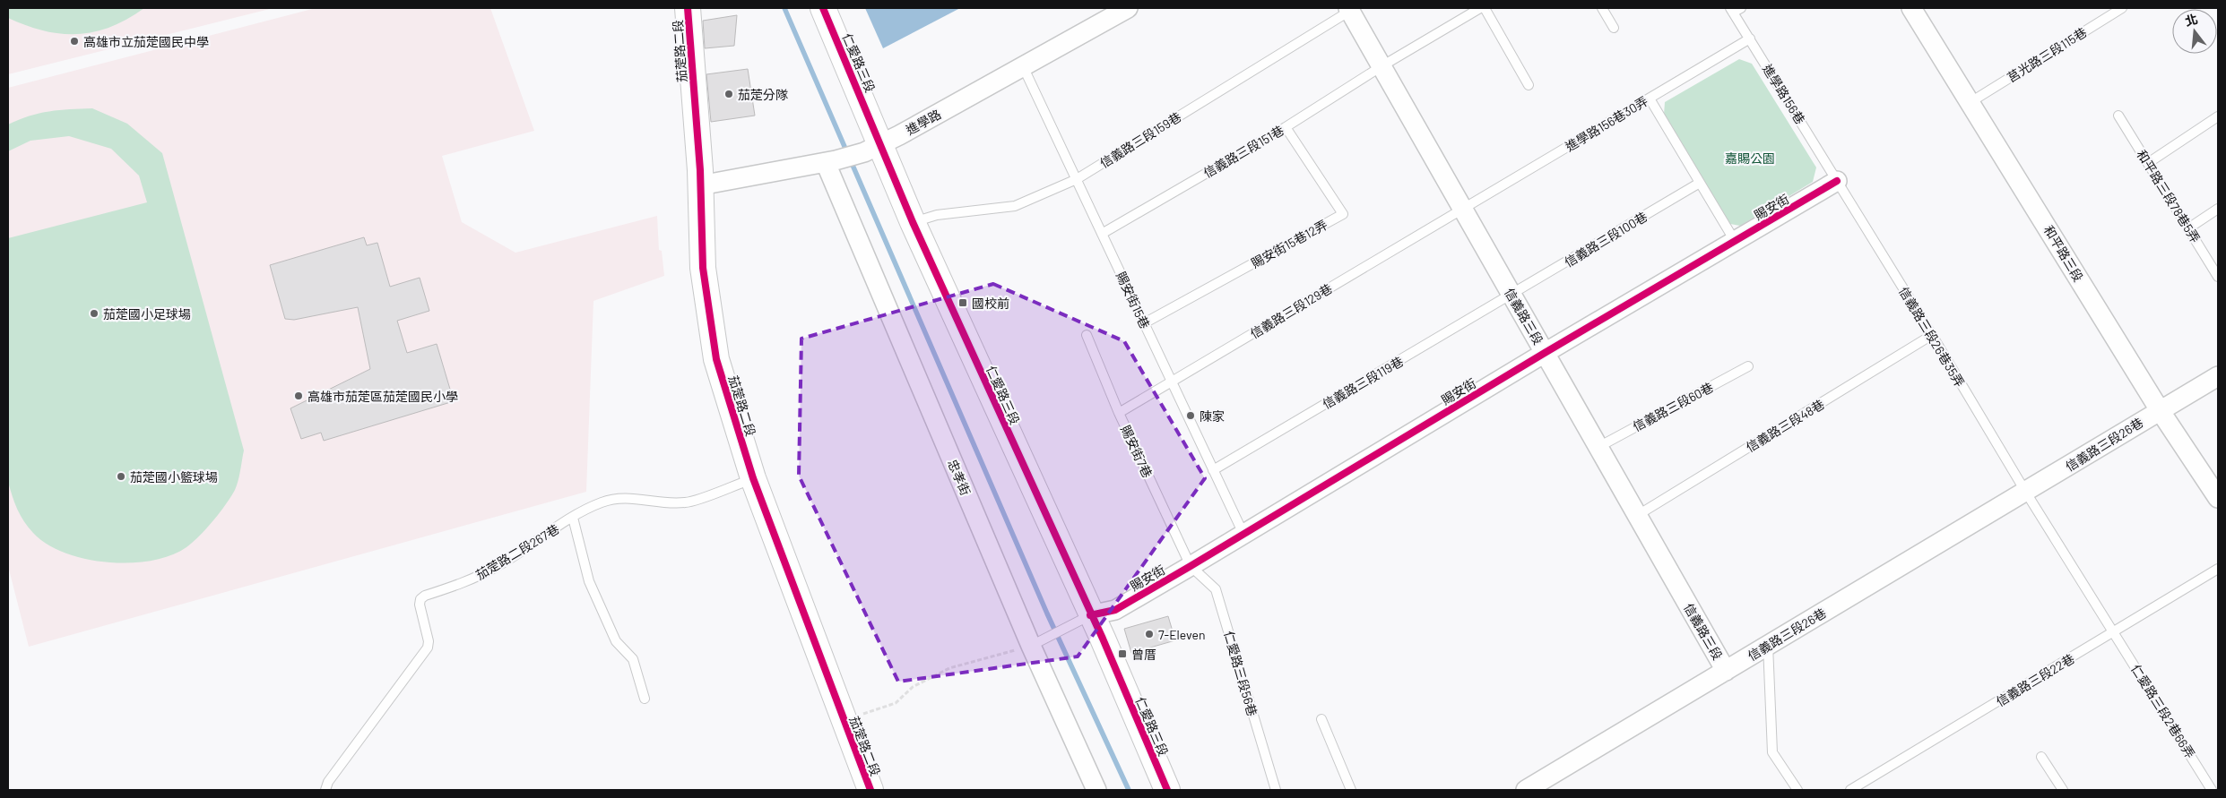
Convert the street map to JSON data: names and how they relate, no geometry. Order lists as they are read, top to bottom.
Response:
{
  "streets": {
    "street": [
      "茄萣路二段",
      "仁愛路三段",
      "進學路",
      "賜安街",
      "和平路三段",
      "信義路三段",
      "信義路三段26巷",
      "忠孝街"
    ],
    "lane": [
      "莒光路三段115巷",
      "進學路156巷",
      "進學路156巷30弄",
      "信義路三段159巷",
      "信義路三段151巷",
      "和平路三段78巷5弄",
      "信義路三段100巷",
      "賜安街15巷12弄",
      "賜安街15巷",
      "信義路三段129巷",
      "信義路三段26巷35弄",
      "信義路三段119巷",
      "信義路三段60巷",
      "信義路三段48巷",
      "賜安街7巷",
      "茄萣路二段267巷",
      "仁愛路三段56巷",
      "信義路三段22巷",
      "仁愛路三段2巷66弄"
    ]
  },
  "crossings": [
    ["茄萣路二段", "進學路"],
    ["茄萣路二段", "茄萣路二段267巷"],
    ["莒光路三段115巷", "和平路三段"],
    ["仁愛路三段", "進學路"],
    ["仁愛路三段", "信義路三段159巷"],
    ["仁愛路三段", "賜安街"],
    ["進學路156巷", "進學路156巷30弄"],
    ["進學路156巷", "賜安街"],
    ["進學路156巷", "信義路三段26巷35弄"],
    ["進學路", "賜安街15巷"],
    ["進學路", "忠孝街"],
    ["進學路156巷30弄", "信義路三段129巷"],
    ["進學路156巷30弄", "信義路三段"],
    ["信義路三段159巷", "賜安街15巷"],
    ["信義路三段159巷", "信義路三段"],
    ["信義路三段151巷", "賜安街15巷12弄"],
    ["信義路三段151巷", "賜安街15巷"],
    ["信義路三段151巷", "信義路三段"],
    ["賜安街", "賜安街15巷"],
    ["賜安街", "信義路三段"],
    ["賜安街", "信義路三段26巷35弄"],
    ["賜安街", "賜安街7巷"],
    ["賜安街", "仁愛路三段56巷"],
    ["信義路三段100巷", "信義路三段"],
    ["信義路三段100巷", "信義路三段119巷"],
    ["賜安街15巷12弄", "賜安街15巷"],
    ["和平路三段", "信義路三段26巷"],
    ["賜安街15巷", "信義路三段129巷"],
    ["賜安街15巷", "信義路三段119巷"],
    ["信義路三段129巷", "信義路三段"],
    ["信義路三段129巷", "賜安街7巷"],
    ["信義路三段", "信義路三段119巷"],
    ["信義路三段", "信義路三段60巷"],
    ["信義路三段", "信義路三段48巷"],
    ["信義路三段", "信義路三段26巷"],
    ["信義路三段26巷35弄", "信義路三段48巷"],
    ["信義路三段26巷35弄", "信義路三段26巷"],
    ["賜安街7巷", "仁愛路三段56巷"],
    ["信義路三段22巷", "仁愛路三段2巷66弄"]
  ],
  "parks": ["嘉賜公園"],
  "places": {
    "other": [
      "高雄市立茄萣國民中學",
      "茄萣分隊",
      "茄萣國小足球場",
      "高雄市茄萣區茄萣國民小學",
      "陳家",
      "茄萣國小籃球場",
      "7-Eleven"
    ],
    "transit": ["國校前", "曾厝"]
  },
  "north": "top"
}
